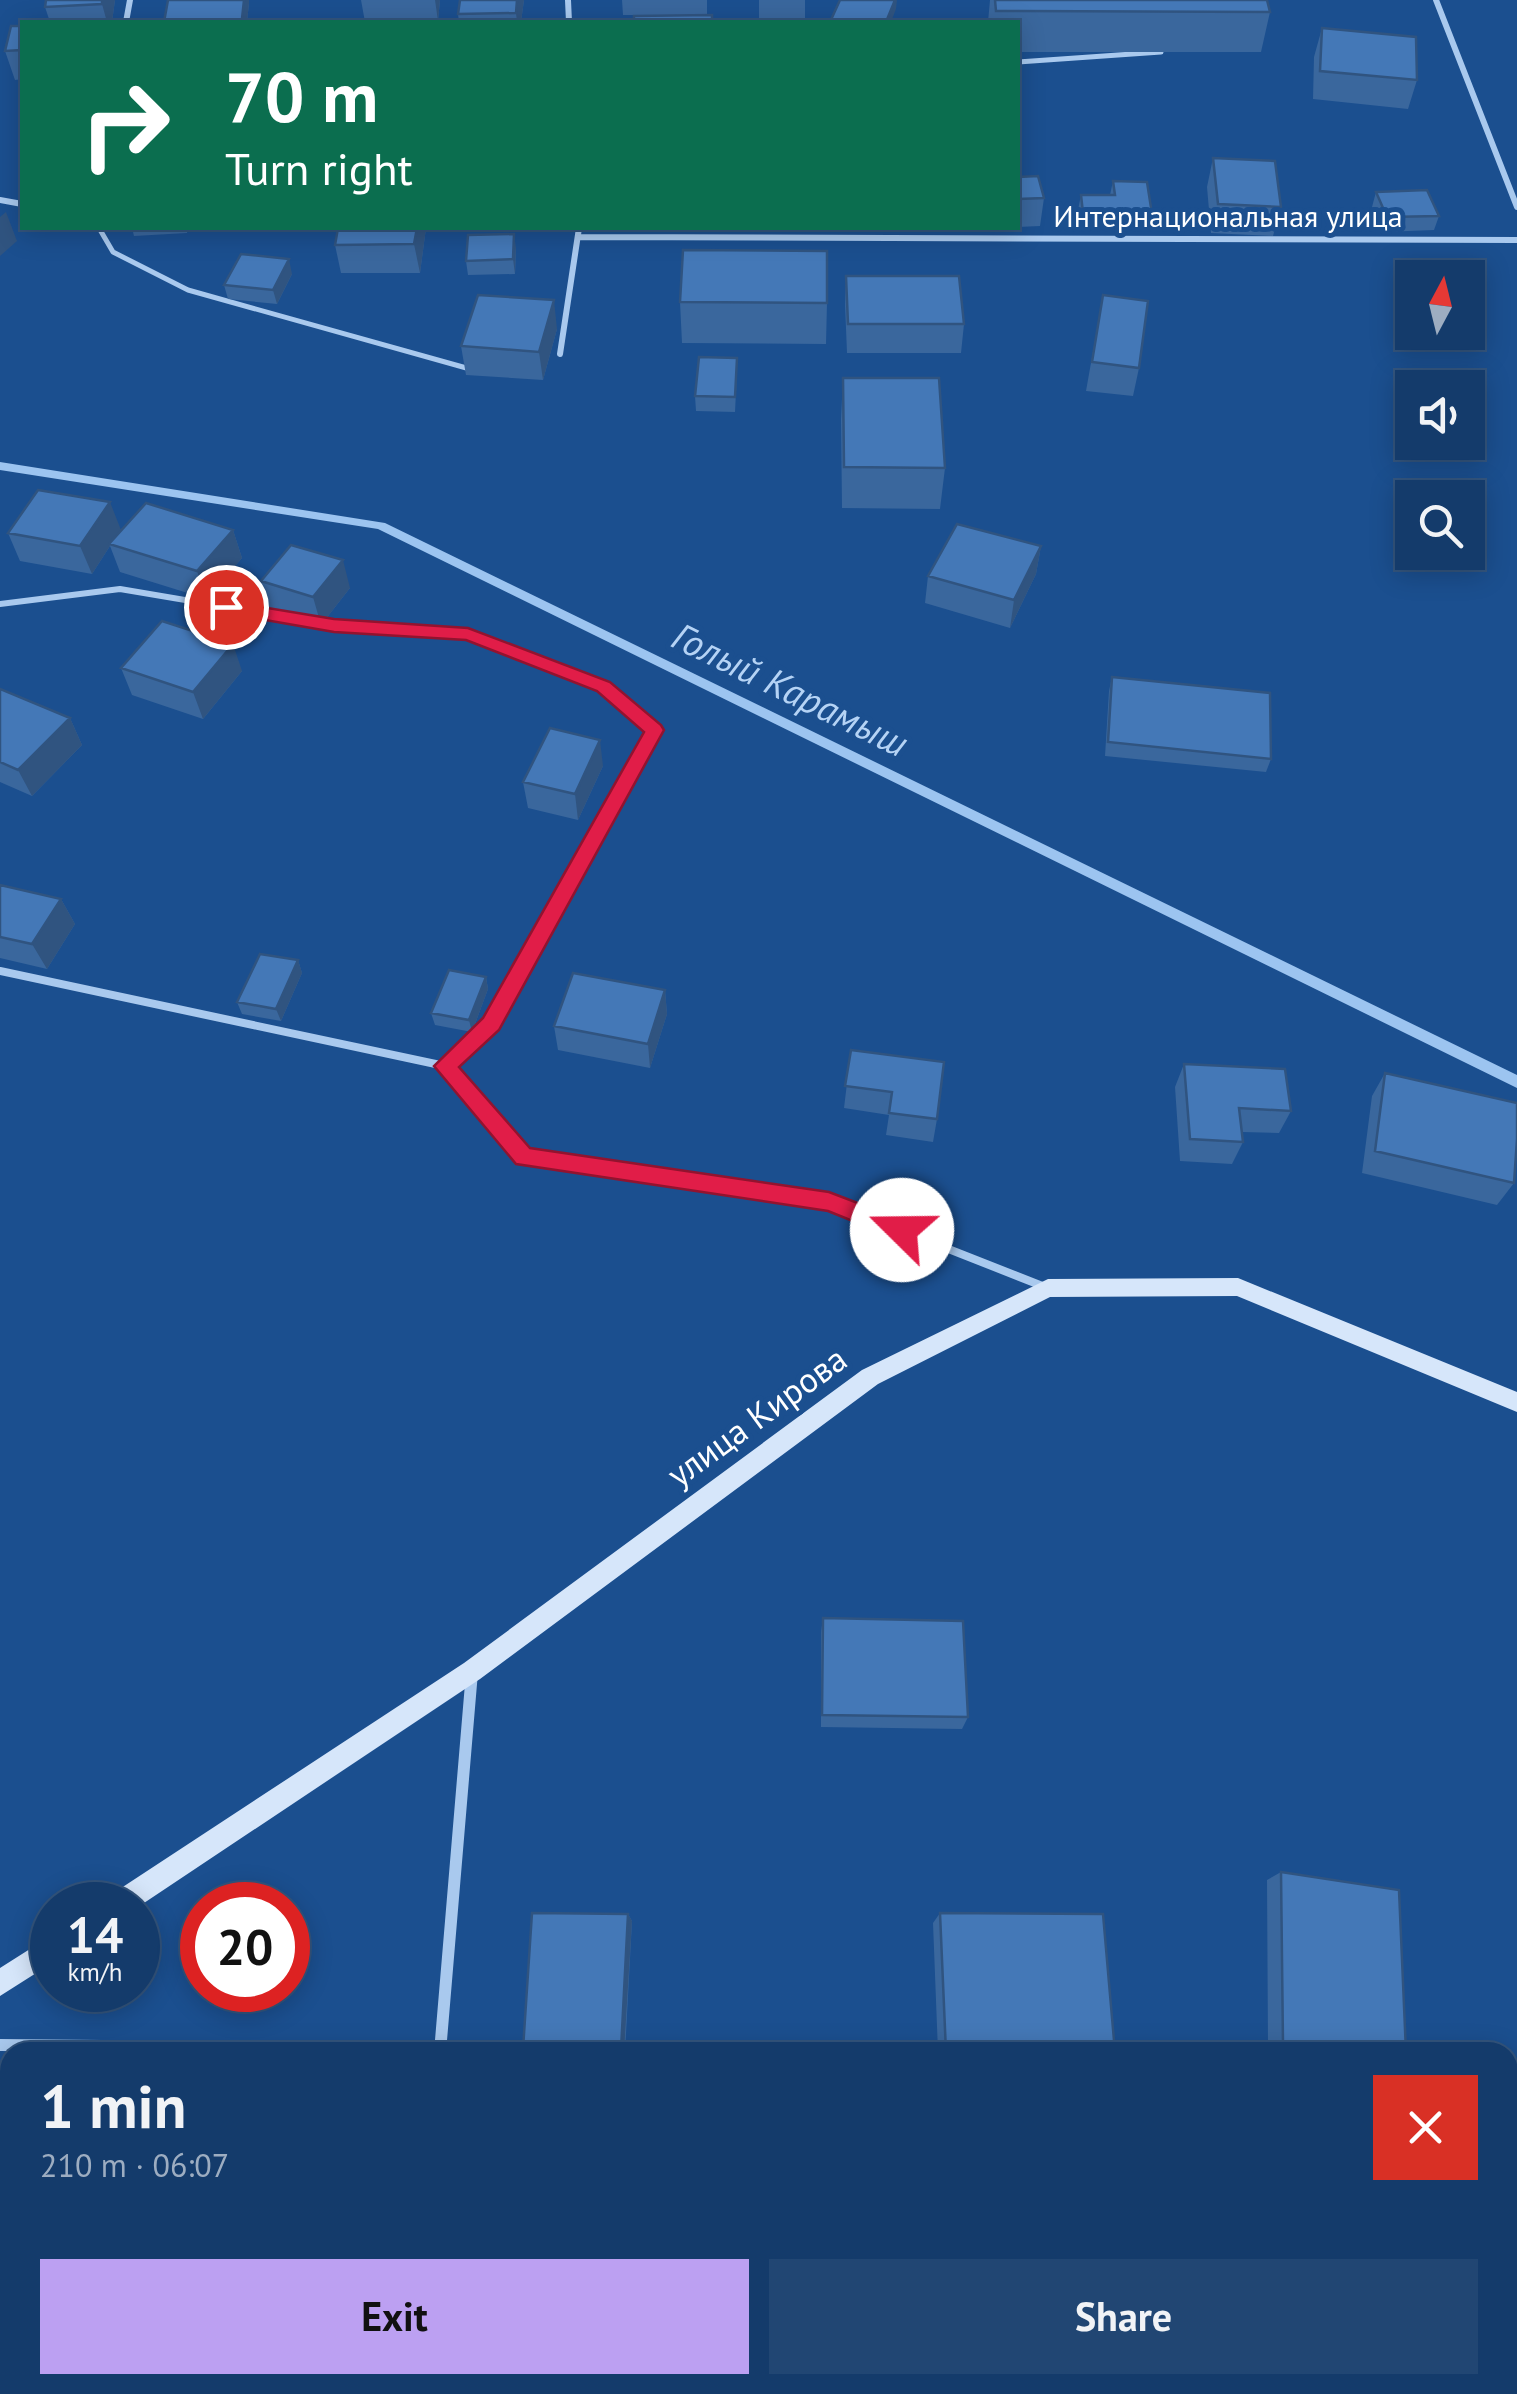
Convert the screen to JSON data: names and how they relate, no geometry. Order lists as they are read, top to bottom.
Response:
{
  "streets": {
    "street": ["Интернациональная улица", "улица Кирова"]
  },
  "water": ["Голый Карамыш"],
  "north": "top",
  "page": {
    "turn": ["70 m", "Turn right"],
    "speed": "14 km/h",
    "limit": "20",
    "heading": ["1 min", "210 m · 06:07"],
    "buttons": ["Exit", "Share"]
  }
}
